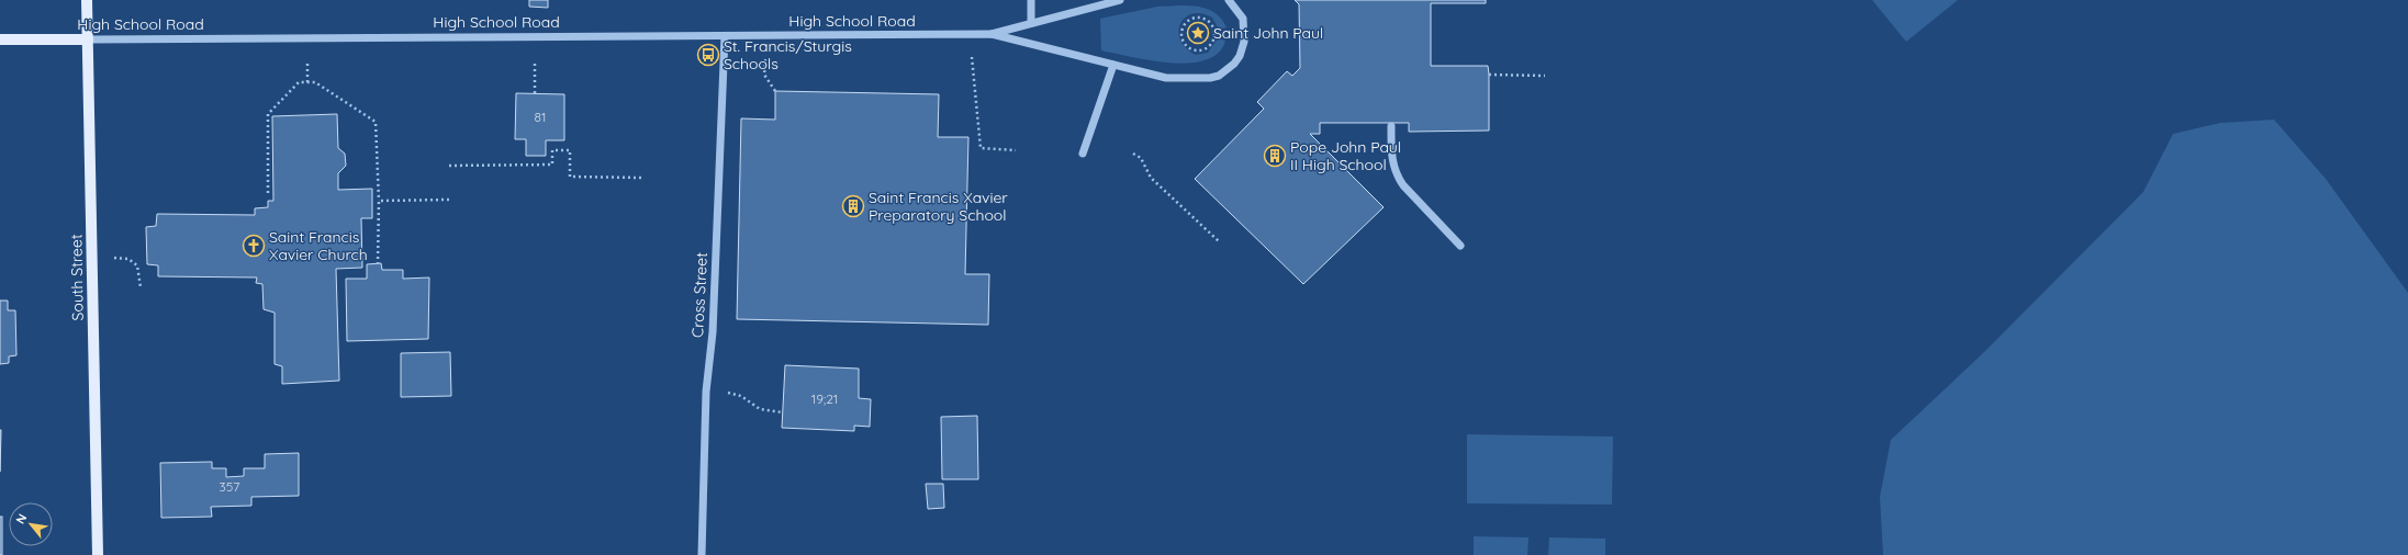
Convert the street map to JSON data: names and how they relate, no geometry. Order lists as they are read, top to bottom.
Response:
{
  "streets": {
    "main road": ["High School Road", "South Street"],
    "street": ["Cross Street"]
  },
  "crossings": [
    ["High School Road", "South Street"],
    ["High School Road", "Cross Street"]
  ],
  "places": {
    "place": ["Saint John Paul"],
    "bus stop": ["St. Francis/Sturgis Schools"],
    "building": ["Pope John Paul II High School", "Saint Francis Xavier Preparatory School"],
    "church": ["Saint Francis Xavier Church"]
  },
  "house_numbers": ["81", "19;21", "357"],
  "north": "top left"
}
